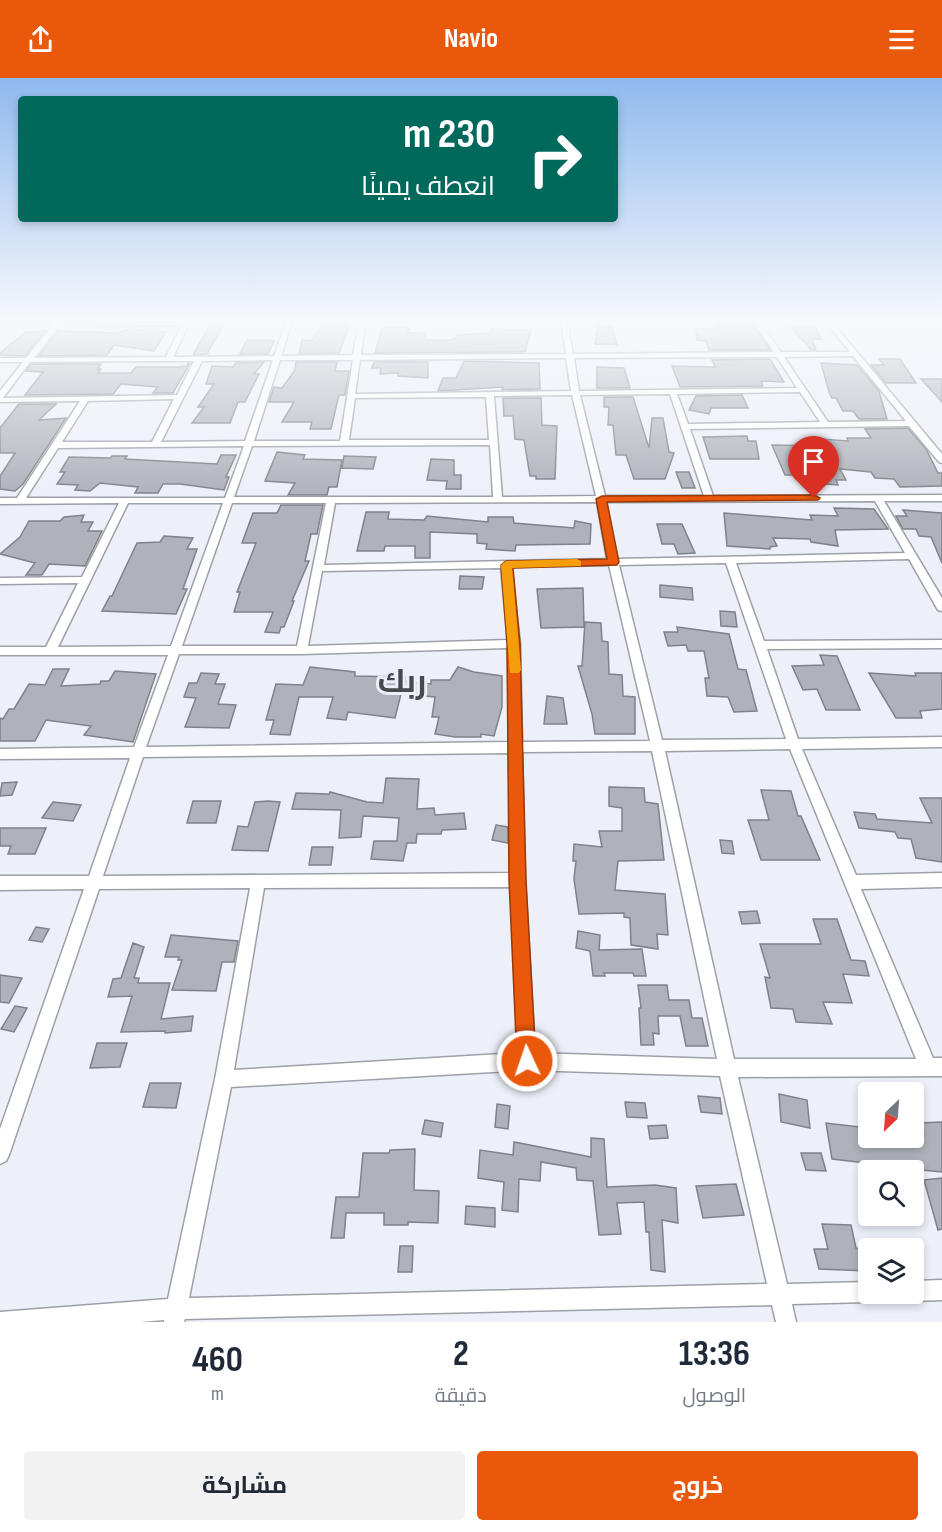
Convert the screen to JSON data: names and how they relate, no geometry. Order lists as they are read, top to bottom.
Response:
{
  "districts": ["ربك"],
  "north": "bottom left",
  "page": {
    "header": "Navio",
    "turn": ["230 m", "انعطف يمينًا"],
    "eta": [
      "13:36",
      "الوصول",
      "2",
      "دقيقة",
      "460",
      "m"
    ],
    "buttons": ["خروج", "مشاركة"]
  }
}
